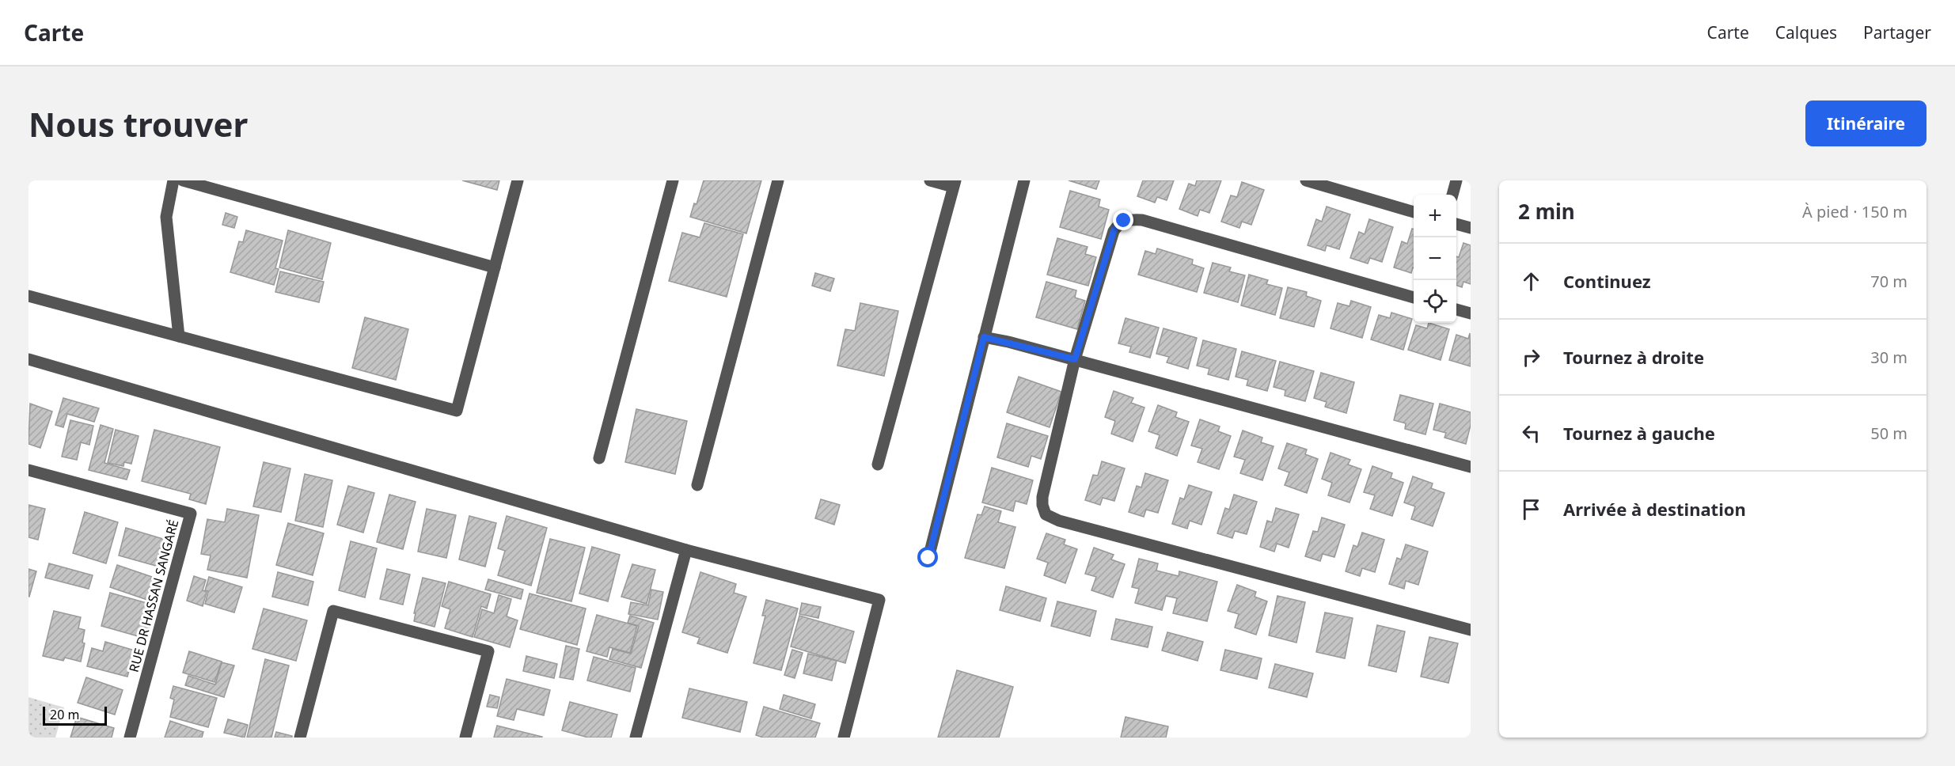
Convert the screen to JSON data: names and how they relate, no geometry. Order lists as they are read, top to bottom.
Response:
{
  "streets": {
    "street": ["RUE DR HASSAN SANGARÉ"]
  },
  "scale_bar": "20 m",
  "page": {
    "header": "Carte",
    "nav": ["Carte", "Calques", "Partager"],
    "buttons": "Itinéraire",
    "title": "Nous trouver",
    "heading": ["2 min", "À pied · 150 m"],
    "map_buttons": ["+", "−"],
    "list": [
      ["Continuez", "70 m"],
      ["Tournez à droite", "30 m"],
      ["Tournez à gauche", "50 m"],
      "Arrivée à destination"
    ],
    "scale": "20 m"
  }
}
